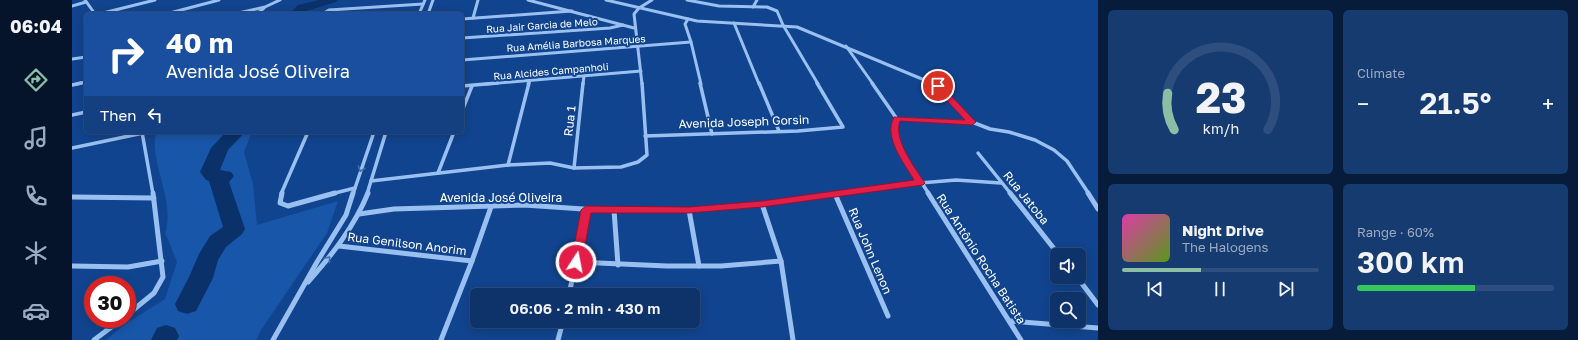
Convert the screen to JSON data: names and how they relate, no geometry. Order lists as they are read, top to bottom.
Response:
{
  "streets": {
    "street": [
      "Rua Jair Garcia de Melo",
      "Rua Amélia Barbosa Marques",
      "Rua Alcides Campanholi",
      "Rua 1",
      "Avenida Joseph Gorsin",
      "Avenida José Oliveira",
      "Rua Jatoba",
      "Rua Genilson Anorim",
      "Rua John Lenon",
      "Rua Antônio Rocha Batista"
    ]
  },
  "crossings": [
    ["Rua Alcides Campanholi", "Rua 1"],
    ["Avenida José Oliveira", "Rua Jatoba"],
    ["Avenida José Oliveira", "Rua John Lenon"],
    ["Avenida José Oliveira", "Rua Antônio Rocha Batista"]
  ],
  "page": {
    "tabs": "06:04",
    "tile": [
      "Climate",
      ["Range · 60%", "300 km"]
    ],
    "turn": ["40 m", "Avenida José Oliveira"],
    "heat": ["−", "21.5°", "+"],
    "then": "Then",
    "song": ["Night Drive", "The Halogens"],
    "limit": "30",
    "trip": "06:06 · 2 min · 430 m",
    "gauge": ["23", "km/h"]
  }
}
